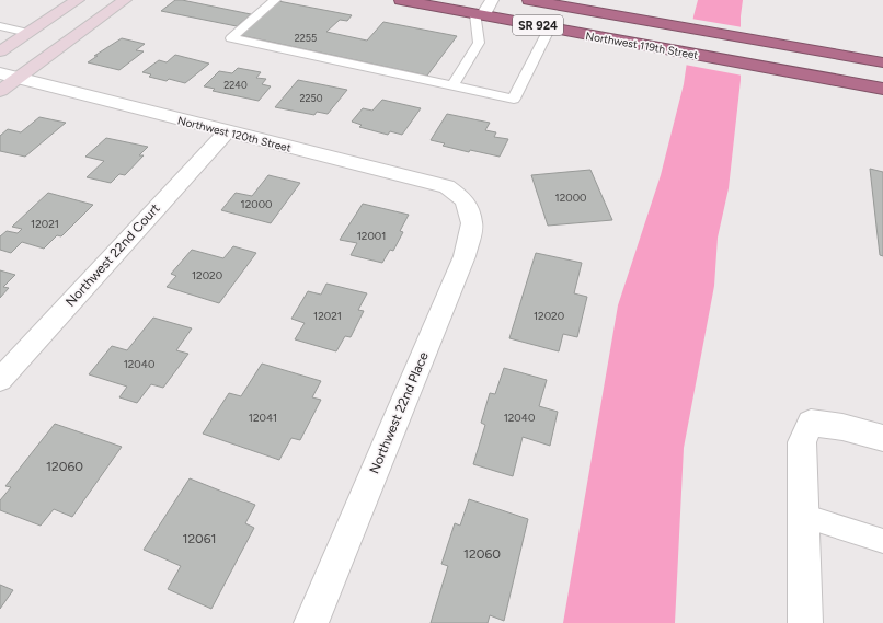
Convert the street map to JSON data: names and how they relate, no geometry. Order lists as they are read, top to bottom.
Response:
{
  "streets": {
    "highway": ["SR 924", "Northwest 119th Street"],
    "street": ["Northwest 120th Street", "Northwest 22nd Court", "Northwest 22nd Place"]
  },
  "crossings": [
    ["Northwest 120th Street", "Northwest 22nd Court"],
    ["Northwest 120th Street", "Northwest 22nd Place"]
  ],
  "house_numbers": [
    "2255",
    "2240",
    "2250",
    "12000",
    "12000",
    "12021",
    "12001",
    "12020",
    "12021",
    "12020",
    "12040",
    "12041",
    "12040",
    "12060",
    "12061",
    "12060"
  ]
}
